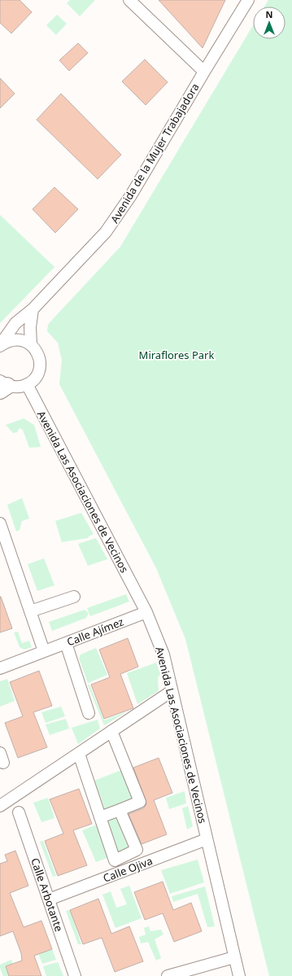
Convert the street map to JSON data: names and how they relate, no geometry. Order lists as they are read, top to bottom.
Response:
{
  "streets": {
    "street": [
      "Avenida de la Mujer Trabajadora",
      "Avenida Las Asociaciones de Vecinos",
      "Calle Ajímez",
      "Calle Ojiva",
      "Calle Arbotante"
    ]
  },
  "crossings": [
    ["Avenida Las Asociaciones de Vecinos", "Calle Ajímez"],
    ["Avenida Las Asociaciones de Vecinos", "Calle Ojiva"],
    ["Calle Ojiva", "Calle Arbotante"]
  ],
  "parks": ["Miraflores Park"],
  "north": "top"
}
